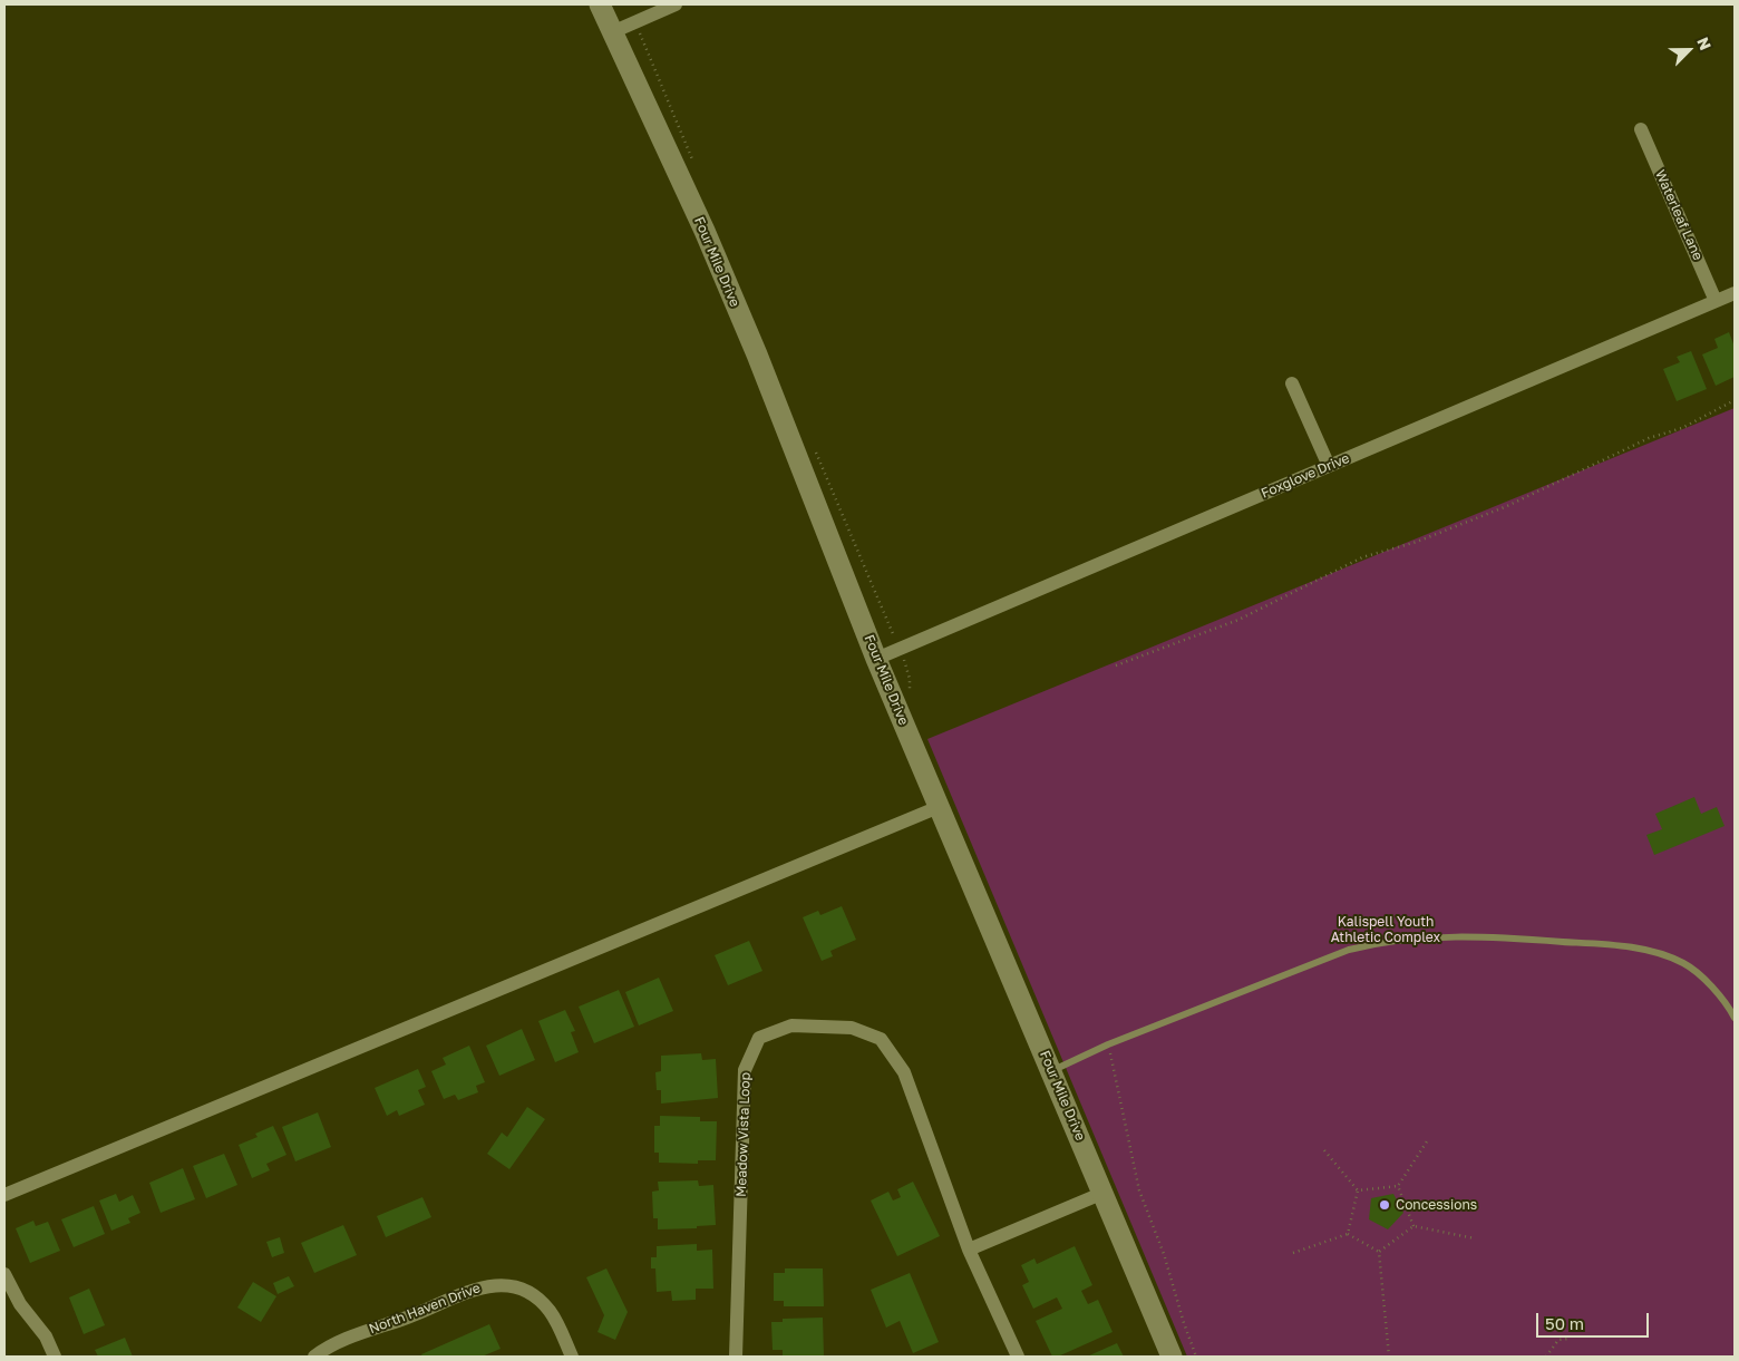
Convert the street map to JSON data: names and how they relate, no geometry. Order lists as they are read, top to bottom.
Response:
{
  "streets": {
    "street": [
      "Waterleaf Lane",
      "Four Mile Drive",
      "Foxglove Drive",
      "Meadow Vista Loop",
      "North Haven Drive"
    ]
  },
  "crossings": [
    ["Waterleaf Lane", "Foxglove Drive"],
    ["Four Mile Drive", "Foxglove Drive"]
  ],
  "parks": ["Kalispell Youth Athletic Complex"],
  "places": ["Concessions"],
  "scale_bar": "50 m",
  "north": "top right"
}
